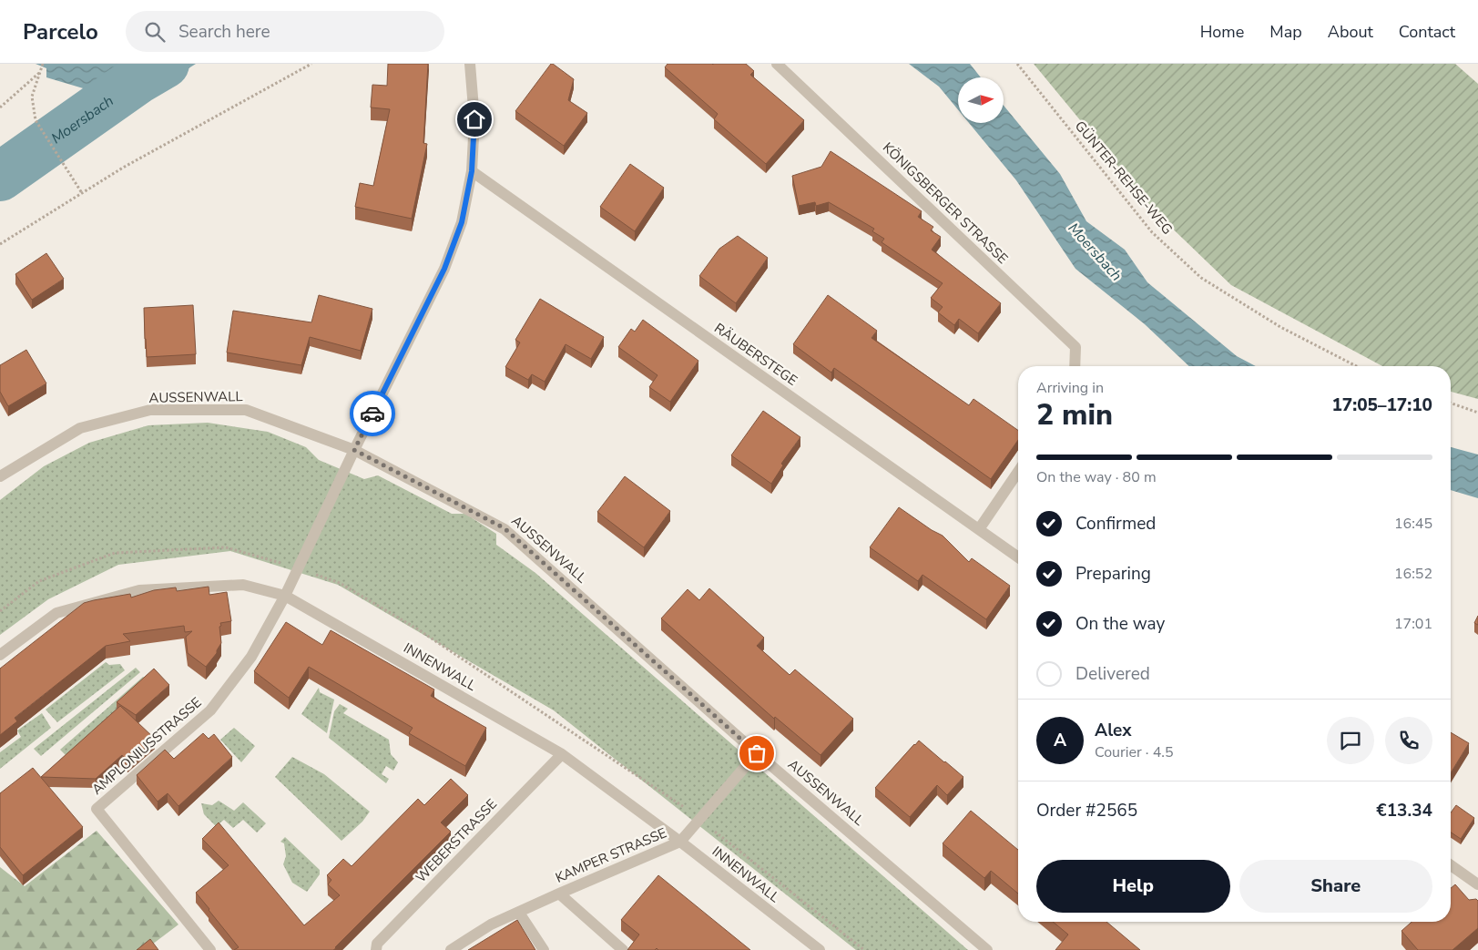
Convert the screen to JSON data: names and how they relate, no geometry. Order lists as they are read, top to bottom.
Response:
{
  "streets": {
    "street": [
      "KÖNIGSBERGER STRASSE",
      "RÄUBERSTEGE",
      "AUSSENWALL",
      "INNENWALL",
      "AMPLONIUSSTRASSE",
      "WEBERSTRASSE",
      "KAMPER STRASSE"
    ],
    "path": ["GÜNTER-REHSE-WEG"]
  },
  "crossings": [
    ["AUSSENWALL", "AMPLONIUSSTRASSE"],
    ["AUSSENWALL", "KAMPER STRASSE"],
    ["INNENWALL", "AMPLONIUSSTRASSE"],
    ["INNENWALL", "WEBERSTRASSE"],
    ["INNENWALL", "KAMPER STRASSE"]
  ],
  "water": ["Moersbach"],
  "north": "right",
  "page": {
    "header": "Parcelo",
    "search": "Search here",
    "nav": [
      "Home",
      "Map",
      "About",
      "Contact"
    ],
    "heading": ["2 min", "Arriving in", "17:05–17:10"],
    "panel": [
      "Alex",
      "Courier · 4.5",
      "Order #2565",
      "€13.34"
    ],
    "bar": "On the way · 80 m",
    "list": [
      ["Confirmed", "16:45"],
      ["Preparing", "16:52"],
      ["On the way", "17:01"],
      "Delivered"
    ],
    "round": "A",
    "buttons": ["Help", "Share"]
  }
}
